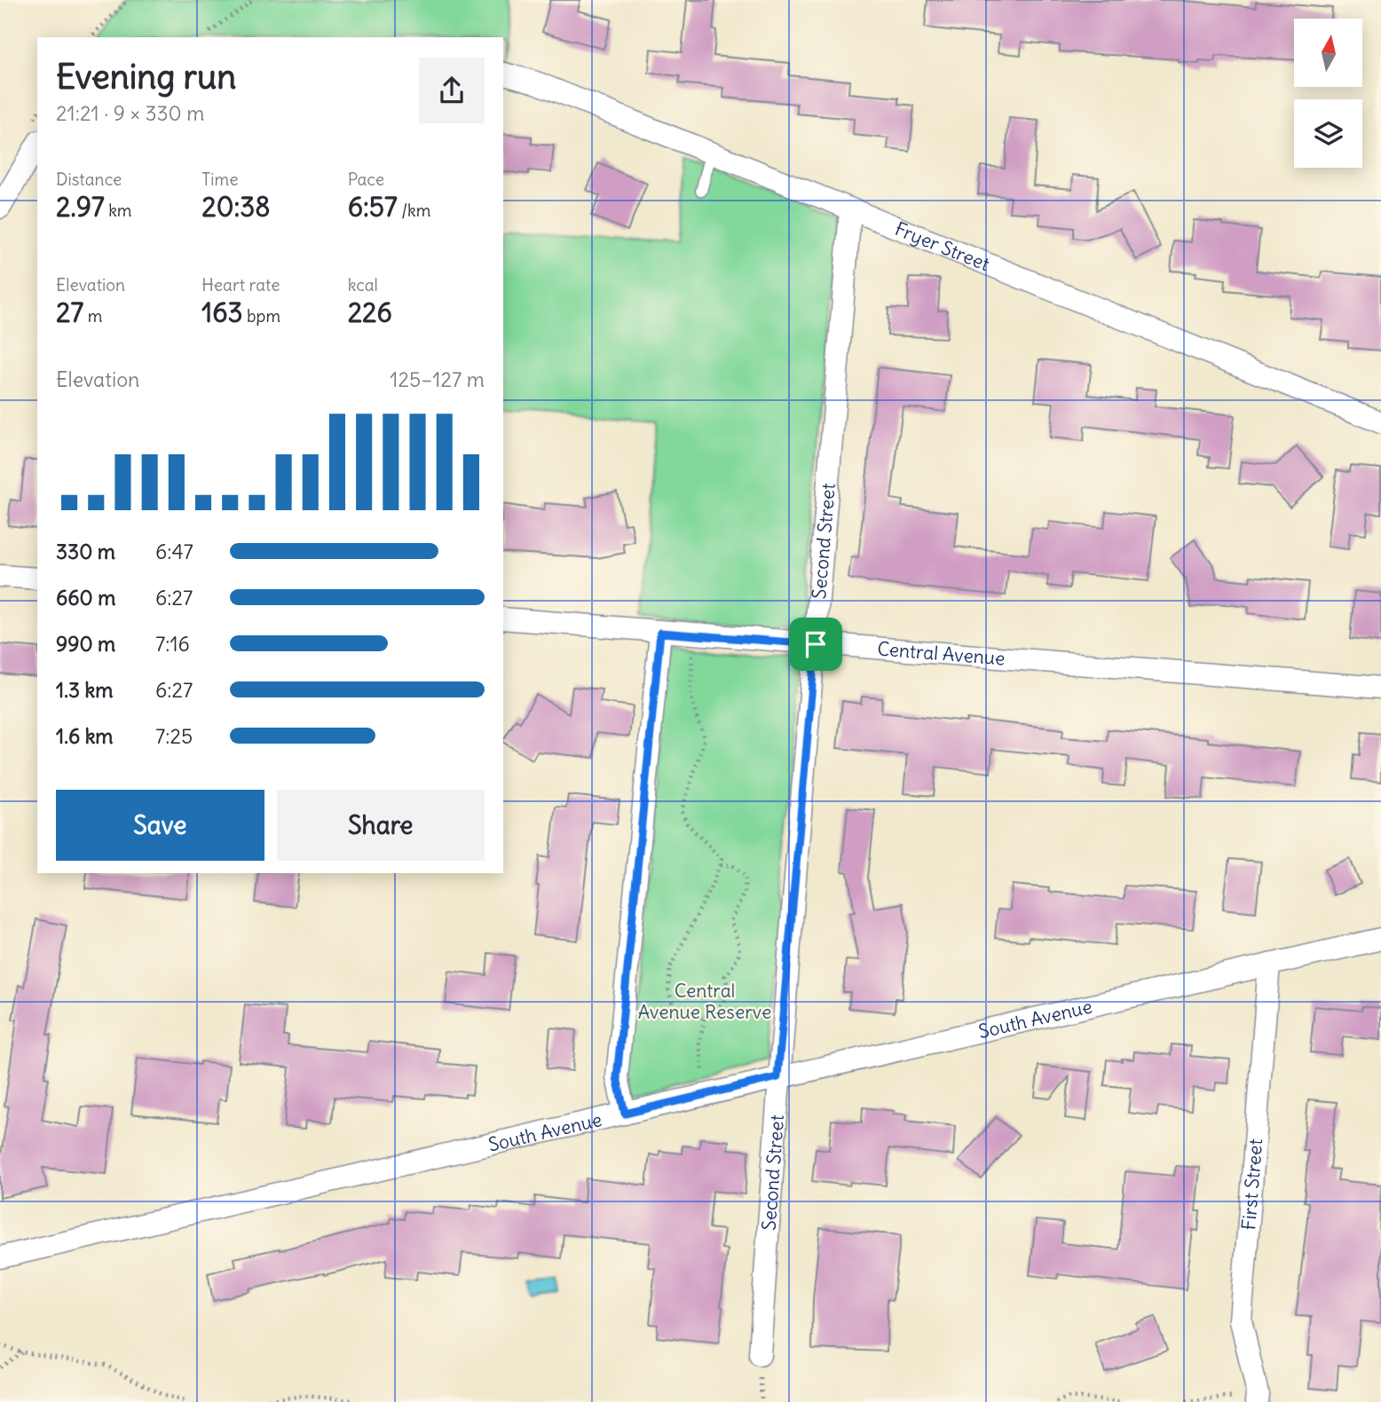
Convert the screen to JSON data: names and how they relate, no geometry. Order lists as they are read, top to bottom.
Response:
{
  "streets": {
    "street": [
      "Fryer Street",
      "Second Street",
      "Central Avenue",
      "South Avenue",
      "First Street"
    ]
  },
  "crossings": [
    ["Fryer Street", "Second Street"],
    ["Second Street", "Central Avenue"],
    ["Second Street", "South Avenue"],
    ["South Avenue", "First Street"]
  ],
  "parks": ["Central Avenue Reserve"],
  "north": "top",
  "page": {
    "heading": ["Evening run", "21:21 · 9 × 330 m"],
    "stats": [
      ["Distance", "2.97 km"],
      ["Time", "20:38"],
      ["Pace", "6:57 /km"],
      ["Elevation", "27 m"],
      ["Heart rate", "163 bpm"],
      ["kcal", "226"]
    ],
    "chart": ["Elevation", "125–127 m"],
    "list": [
      {
        "name": "330 m",
        "note": "6:47"
      },
      {
        "name": "660 m",
        "note": "6:27"
      },
      {
        "name": "990 m",
        "note": "7:16"
      },
      {
        "name": "1.3 km",
        "note": "6:27"
      },
      {
        "name": "1.6 km",
        "note": "7:25"
      }
    ],
    "buttons": ["Save", "Share"]
  }
}
